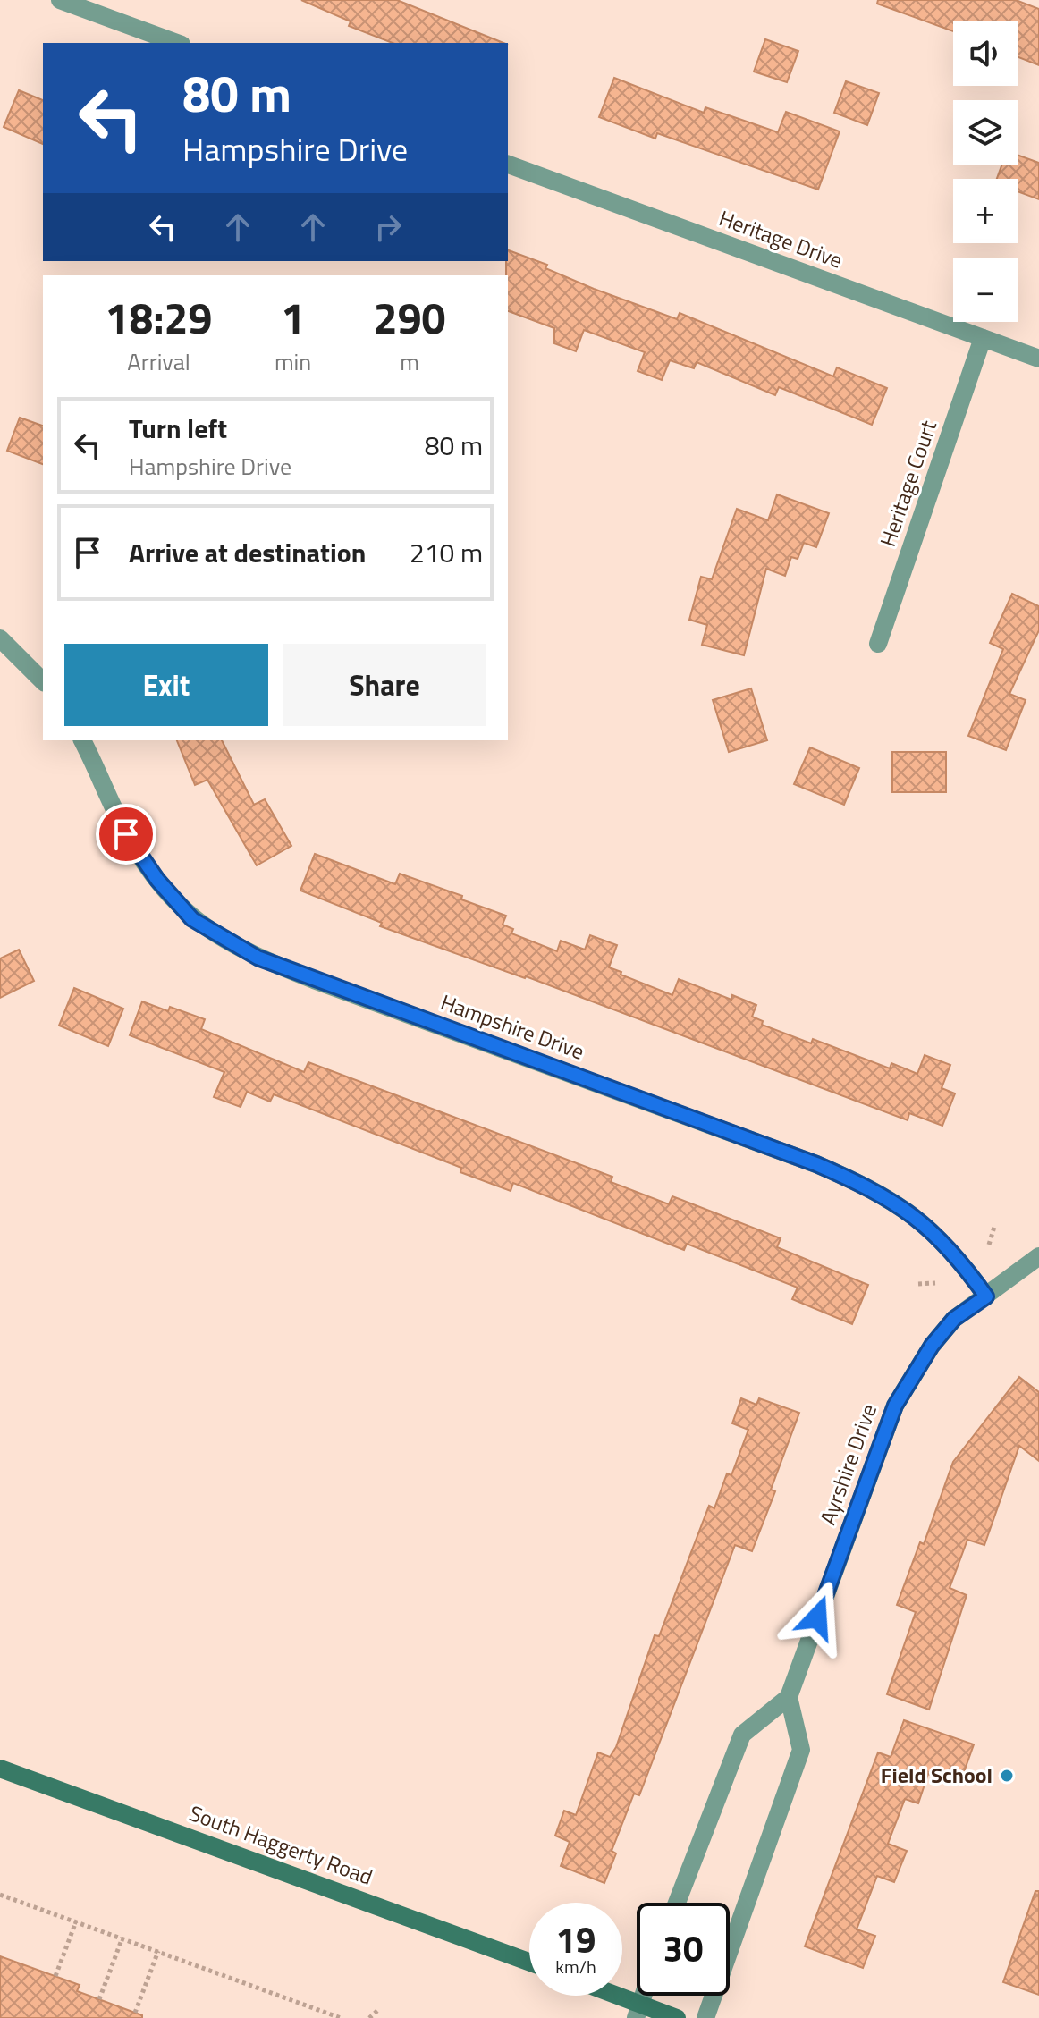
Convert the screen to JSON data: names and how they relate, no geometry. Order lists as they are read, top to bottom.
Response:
{
  "streets": {
    "main road": ["South Haggerty Road"],
    "street": [
      "Heritage Drive",
      "Heritage Court",
      "Hampshire Drive",
      "Ayrshire Drive"
    ]
  },
  "crossings": [
    ["Heritage Drive", "Heritage Court"],
    ["Hampshire Drive", "Ayrshire Drive"]
  ],
  "places": ["Field School"],
  "page": {
    "map_buttons": ["+", "−"],
    "turn": ["80 m", "Hampshire Drive"],
    "eta": [
      "18:29",
      "Arrival",
      "1",
      "min",
      "290",
      "m"
    ],
    "list": [
      {
        "name": "Turn left",
        "note": "Hampshire Drive",
        "value": "80 m"
      },
      {
        "name": "Arrive at destination",
        "value": "210 m"
      }
    ],
    "buttons": ["Exit", "Share"],
    "speed": "19 km/h",
    "limit": "30"
  }
}
